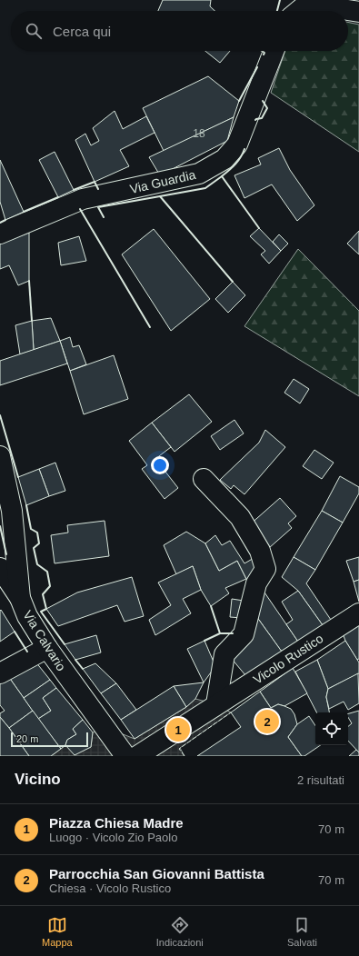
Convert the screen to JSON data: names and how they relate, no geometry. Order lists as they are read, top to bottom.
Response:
{
  "streets": {
    "street": ["Via Guardia", "Via Calvario", "Vicolo Rustico"]
  },
  "house_numbers": ["18"],
  "scale_bar": "20 m",
  "page": {
    "search": "Cerca qui",
    "pins": ["2", "1"],
    "scale": "20 m",
    "heading": ["Vicino", "2 risultati"],
    "list": [
      {
        "mark": "1",
        "name": "Piazza Chiesa Madre",
        "note": "Luogo · Vicolo Zio Paolo",
        "value": "70 m"
      },
      {
        "mark": "2",
        "name": "Parrocchia San Giovanni Battista",
        "note": "Chiesa · Vicolo Rustico",
        "value": "70 m"
      }
    ],
    "nav": ["Mappa", "Indicazioni", "Salvati"]
  }
}
